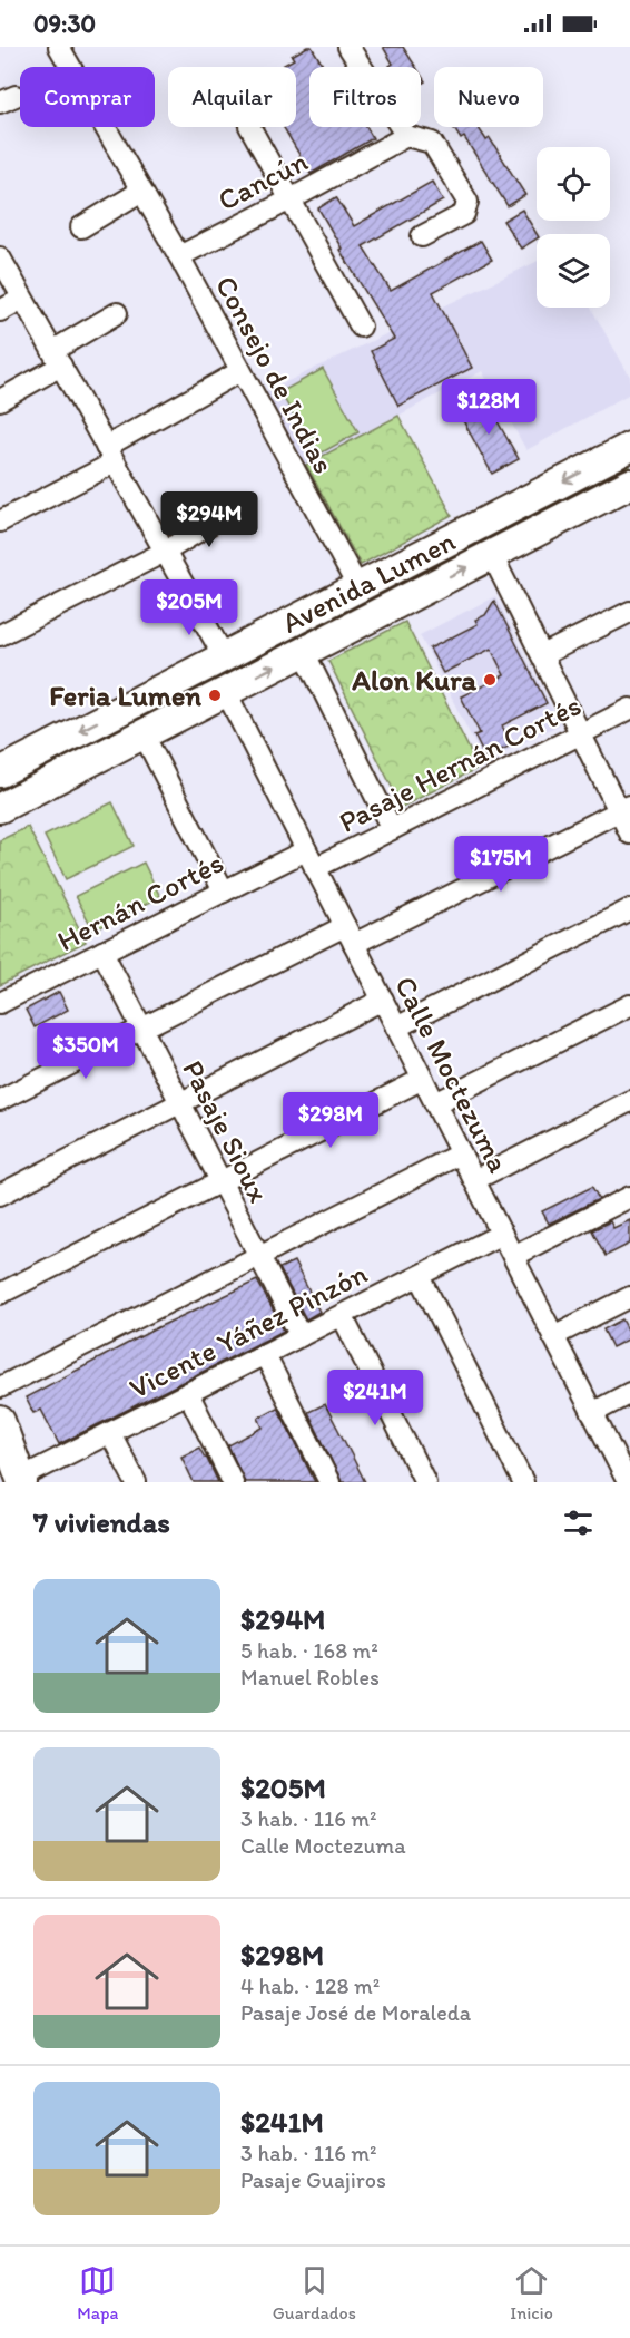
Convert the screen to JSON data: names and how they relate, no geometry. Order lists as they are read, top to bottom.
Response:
{
  "streets": {
    "street": [
      "Cancún",
      "Consejo de Indias",
      "Avenida Lumen",
      "Pasaje Hernán Cortés",
      "Hernán Cortés",
      "Calle Moctezuma",
      "Pasaje Sioux",
      "Vicente Yáñez Pinzón"
    ]
  },
  "crossings": [
    ["Cancún", "Consejo de Indias"],
    ["Consejo de Indias", "Avenida Lumen"],
    ["Avenida Lumen", "Calle Moctezuma"],
    ["Pasaje Hernán Cortés", "Hernán Cortés"],
    ["Pasaje Hernán Cortés", "Calle Moctezuma"],
    ["Hernán Cortés", "Calle Moctezuma"],
    ["Hernán Cortés", "Pasaje Sioux"],
    ["Calle Moctezuma", "Vicente Yáñez Pinzón"],
    ["Pasaje Sioux", "Vicente Yáñez Pinzón"]
  ],
  "places": ["Alon Kura", "Feria Lumen"],
  "page": {
    "status": "09:30",
    "chip": [
      "Comprar",
      "Alquilar",
      "Filtros",
      "Nuevo"
    ],
    "price": [
      "$128M",
      "$294M",
      "$205M",
      "$175M",
      "$350M",
      "$298M",
      "$241M"
    ],
    "heading": "7 viviendas",
    "list": [
      {
        "name": "$294M",
        "note": "5 hab. · 168 m² · Manuel Robles"
      },
      {
        "name": "$205M",
        "note": "3 hab. · 116 m² · Calle Moctezuma"
      },
      {
        "name": "$298M",
        "note": "4 hab. · 128 m² · Pasaje José de Moraleda"
      },
      {
        "name": "$241M",
        "note": "3 hab. · 116 m² · Pasaje Guajiros"
      }
    ],
    "tabs": ["Mapa", "Guardados", "Inicio"]
  }
}
